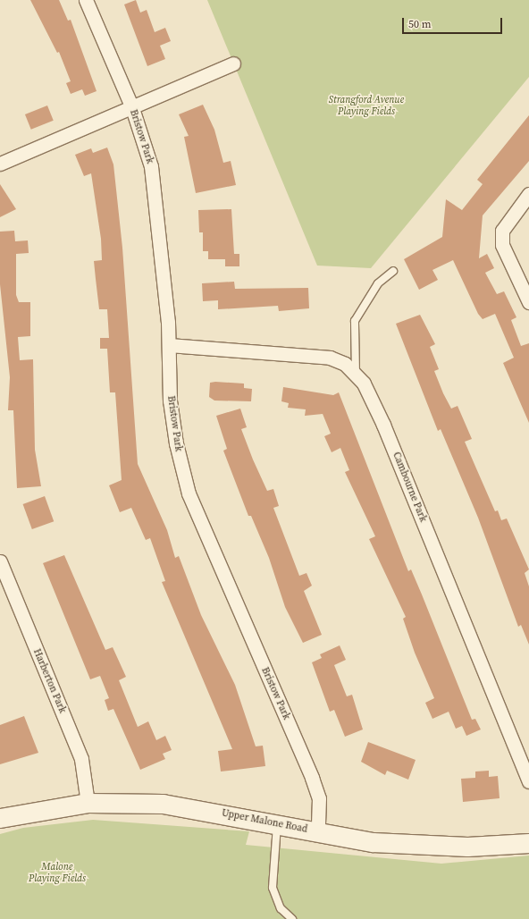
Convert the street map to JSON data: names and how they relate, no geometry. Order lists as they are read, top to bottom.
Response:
{
  "streets": {
    "main road": ["Upper Malone Road"],
    "street": ["Bristow Park", "Cambourne Park", "Harberton Park"]
  },
  "crossings": [
    ["Bristow Park", "Cambourne Park"],
    ["Bristow Park", "Upper Malone Road"],
    ["Harberton Park", "Upper Malone Road"]
  ],
  "parks": ["Strangford Avenue Playing Fields", "Malone Playing Fields"],
  "scale_bar": "50 m"
}
